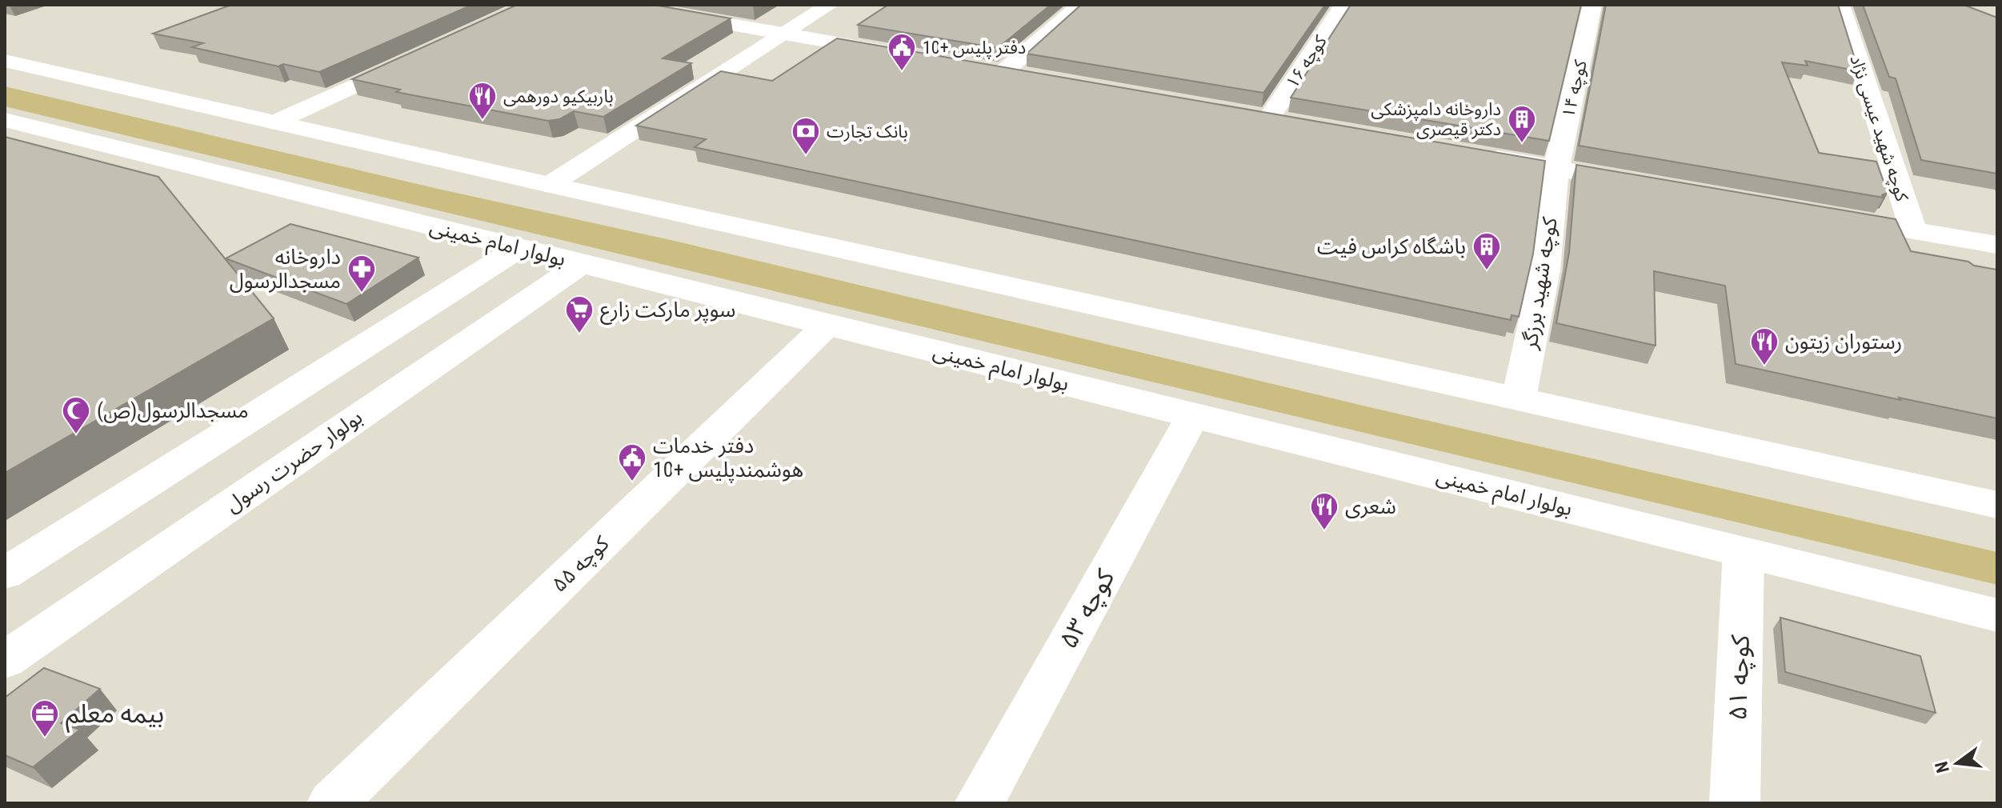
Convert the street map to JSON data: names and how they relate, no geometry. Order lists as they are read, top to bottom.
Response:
{
  "streets": {
    "street": [
      "کوچه ۱۶",
      "کوچه ۱۴",
      "کوچه شهید عیسی نژاد",
      "بولوار امام خمینی",
      "کوچه شهید برزگر",
      "بولوار حضرت رسول",
      "کوچه ۵۵",
      "کوچه ۵۳",
      "کوچه ۵۱"
    ]
  },
  "crossings": [
    ["کوچه ۱۴", "کوچه شهید برزگر"],
    ["بولوار امام خمینی", "بولوار حضرت رسول"],
    ["بولوار امام خمینی", "کوچه ۵۵"],
    ["بولوار امام خمینی", "کوچه ۵۳"],
    ["بولوار امام خمینی", "کوچه ۵۱"]
  ],
  "places": {
    "public building": ["دفتر پلیس +10", "دفتر خدمات هوشمندپلیس +10"],
    "restaurant": ["باربیکیو دورهمی", "رستوران زیتون", "شعری"],
    "building": ["داروخانه دامپزشکی دکتر قیصری", "باشگاه کراس فیت"],
    "bank": ["بانک تجارت"],
    "pharmacy": ["داروخانه مسجدالرسول"],
    "supermarket": ["سوپر مارکت زارع"],
    "mosque": ["مسجدالرسول(ص)"],
    "office": ["بیمه معلم"]
  },
  "north": "left"
}
